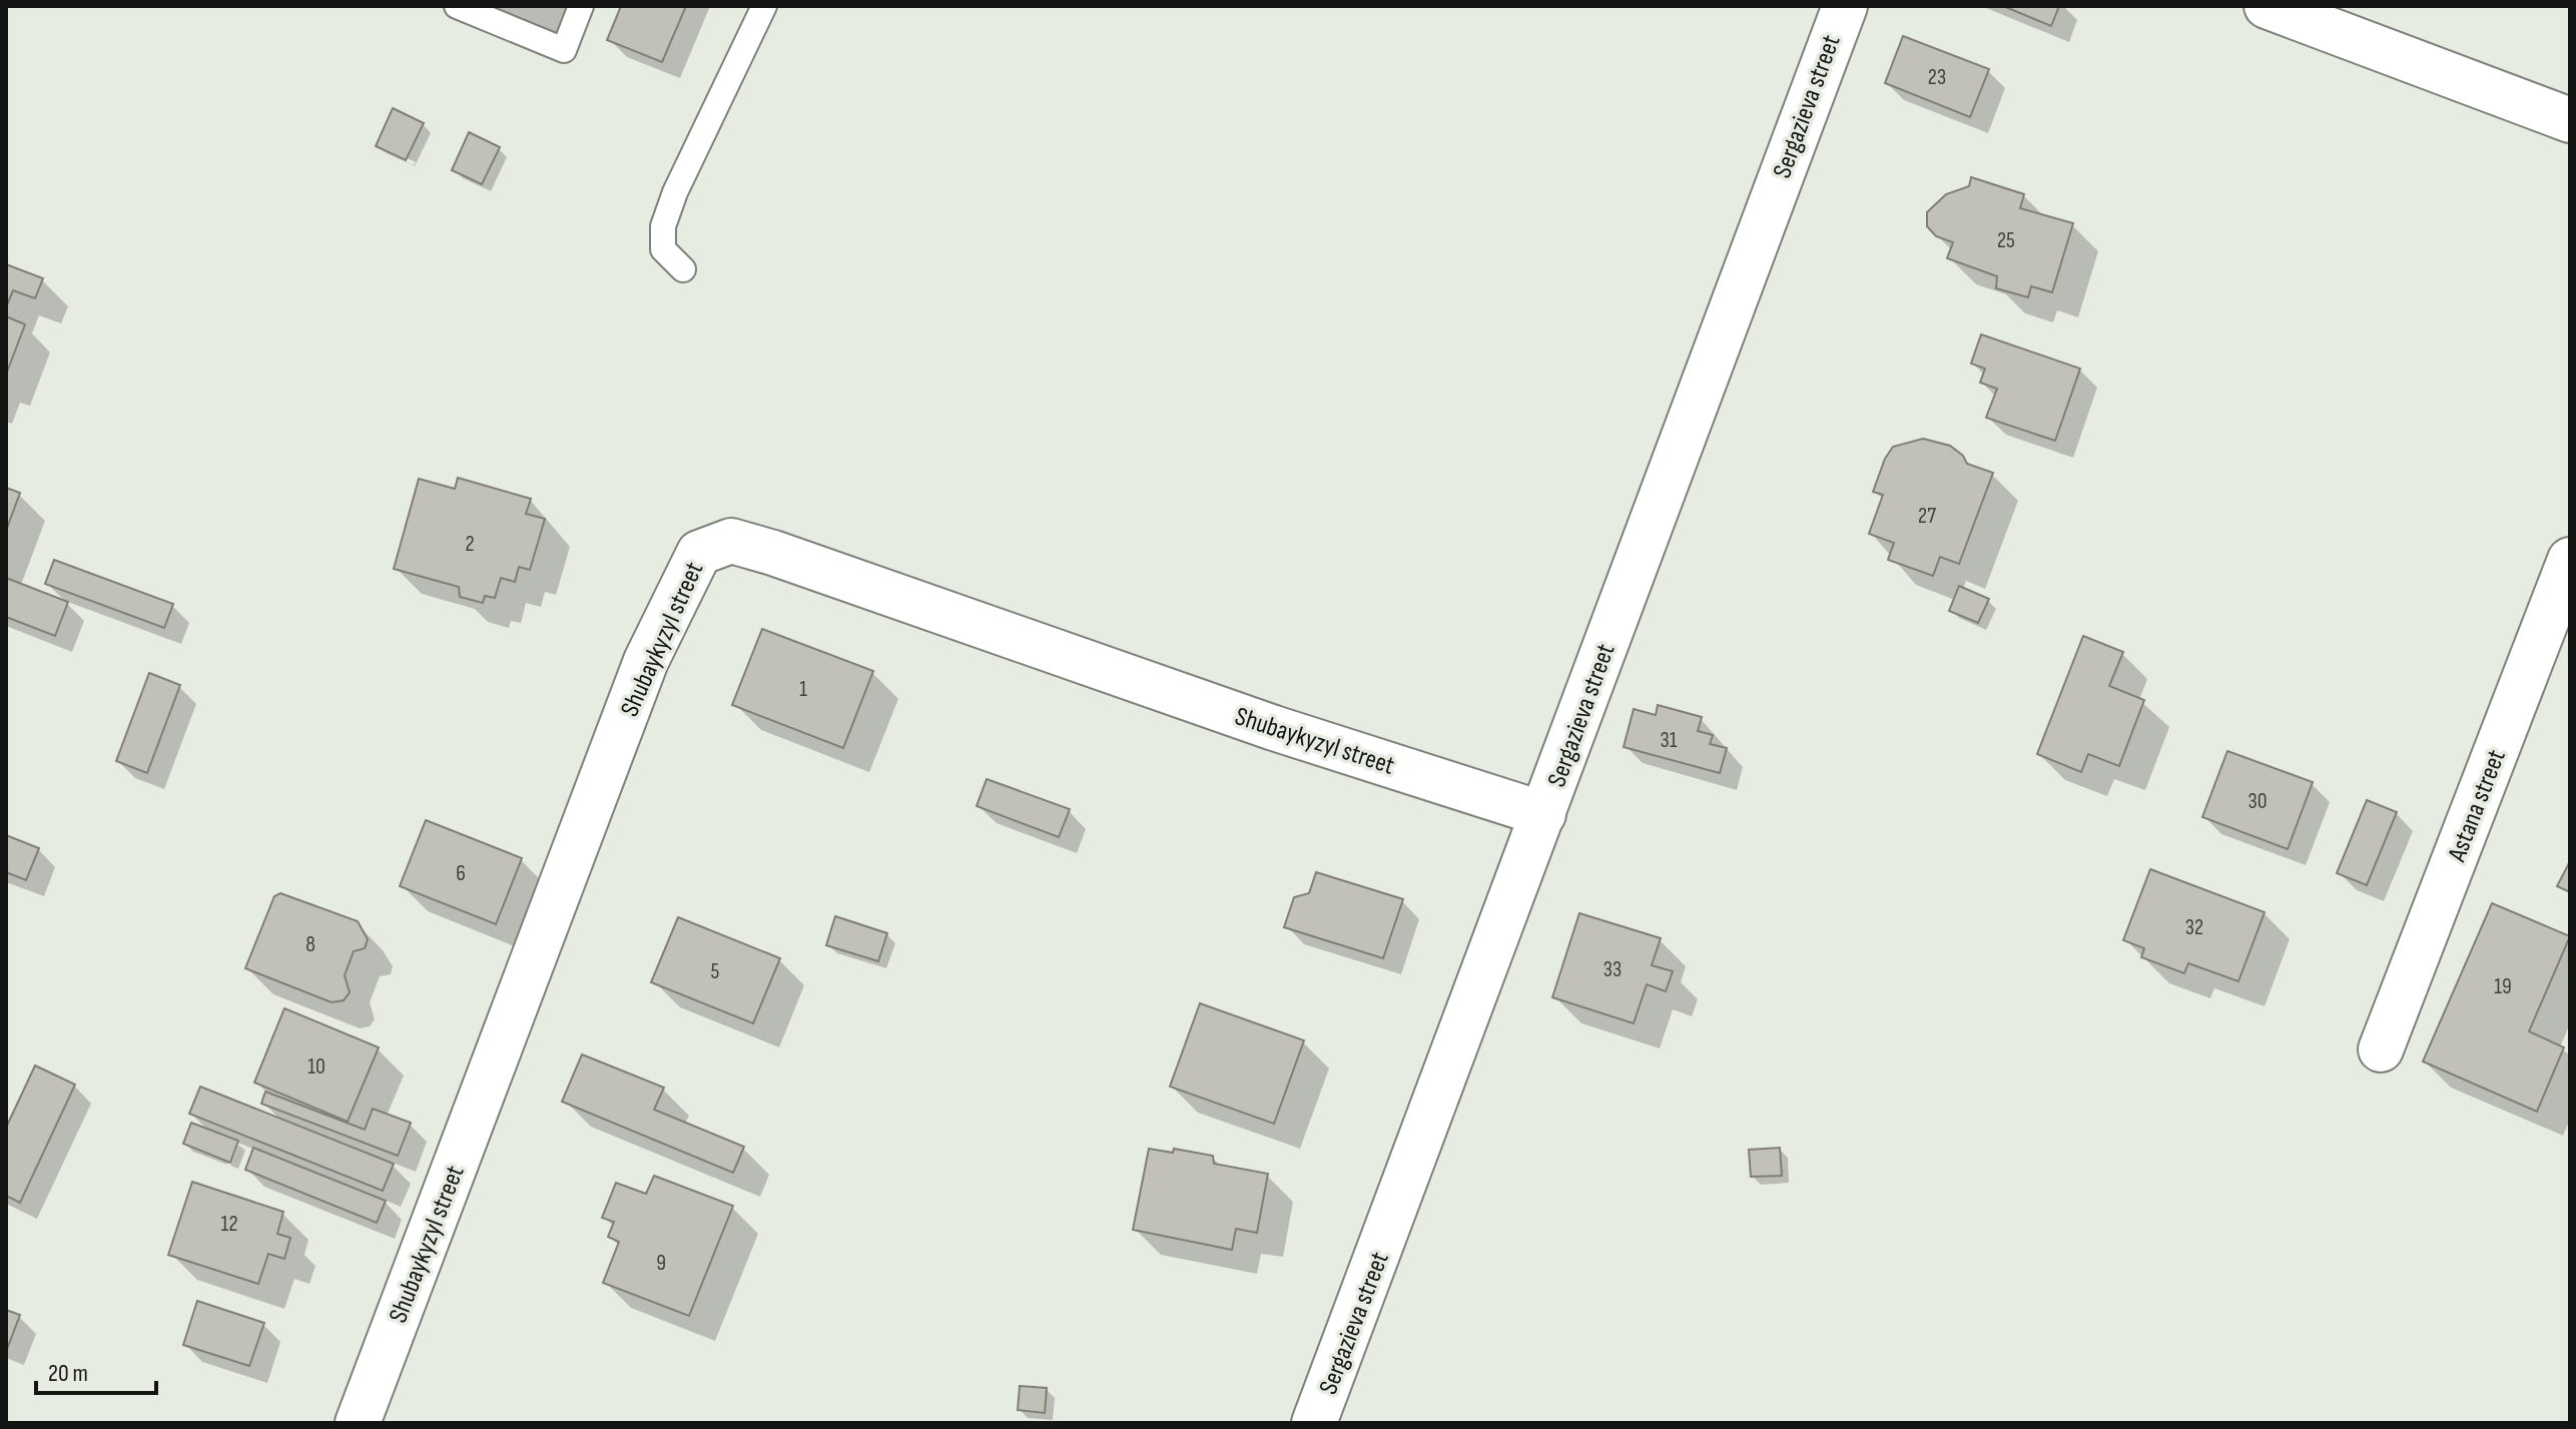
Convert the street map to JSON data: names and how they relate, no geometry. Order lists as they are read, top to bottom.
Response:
{
  "streets": {
    "street": ["Sergazieva street", "Shubaykyzyl street", "Astana street"]
  },
  "crossings": [
    ["Sergazieva street", "Shubaykyzyl street"]
  ],
  "house_numbers": [
    "23",
    "25",
    "27",
    "2",
    "1",
    "31",
    "30",
    "6",
    "32",
    "8",
    "33",
    "5",
    "19",
    "10",
    "12",
    "9"
  ],
  "scale_bar": "20 m"
}
